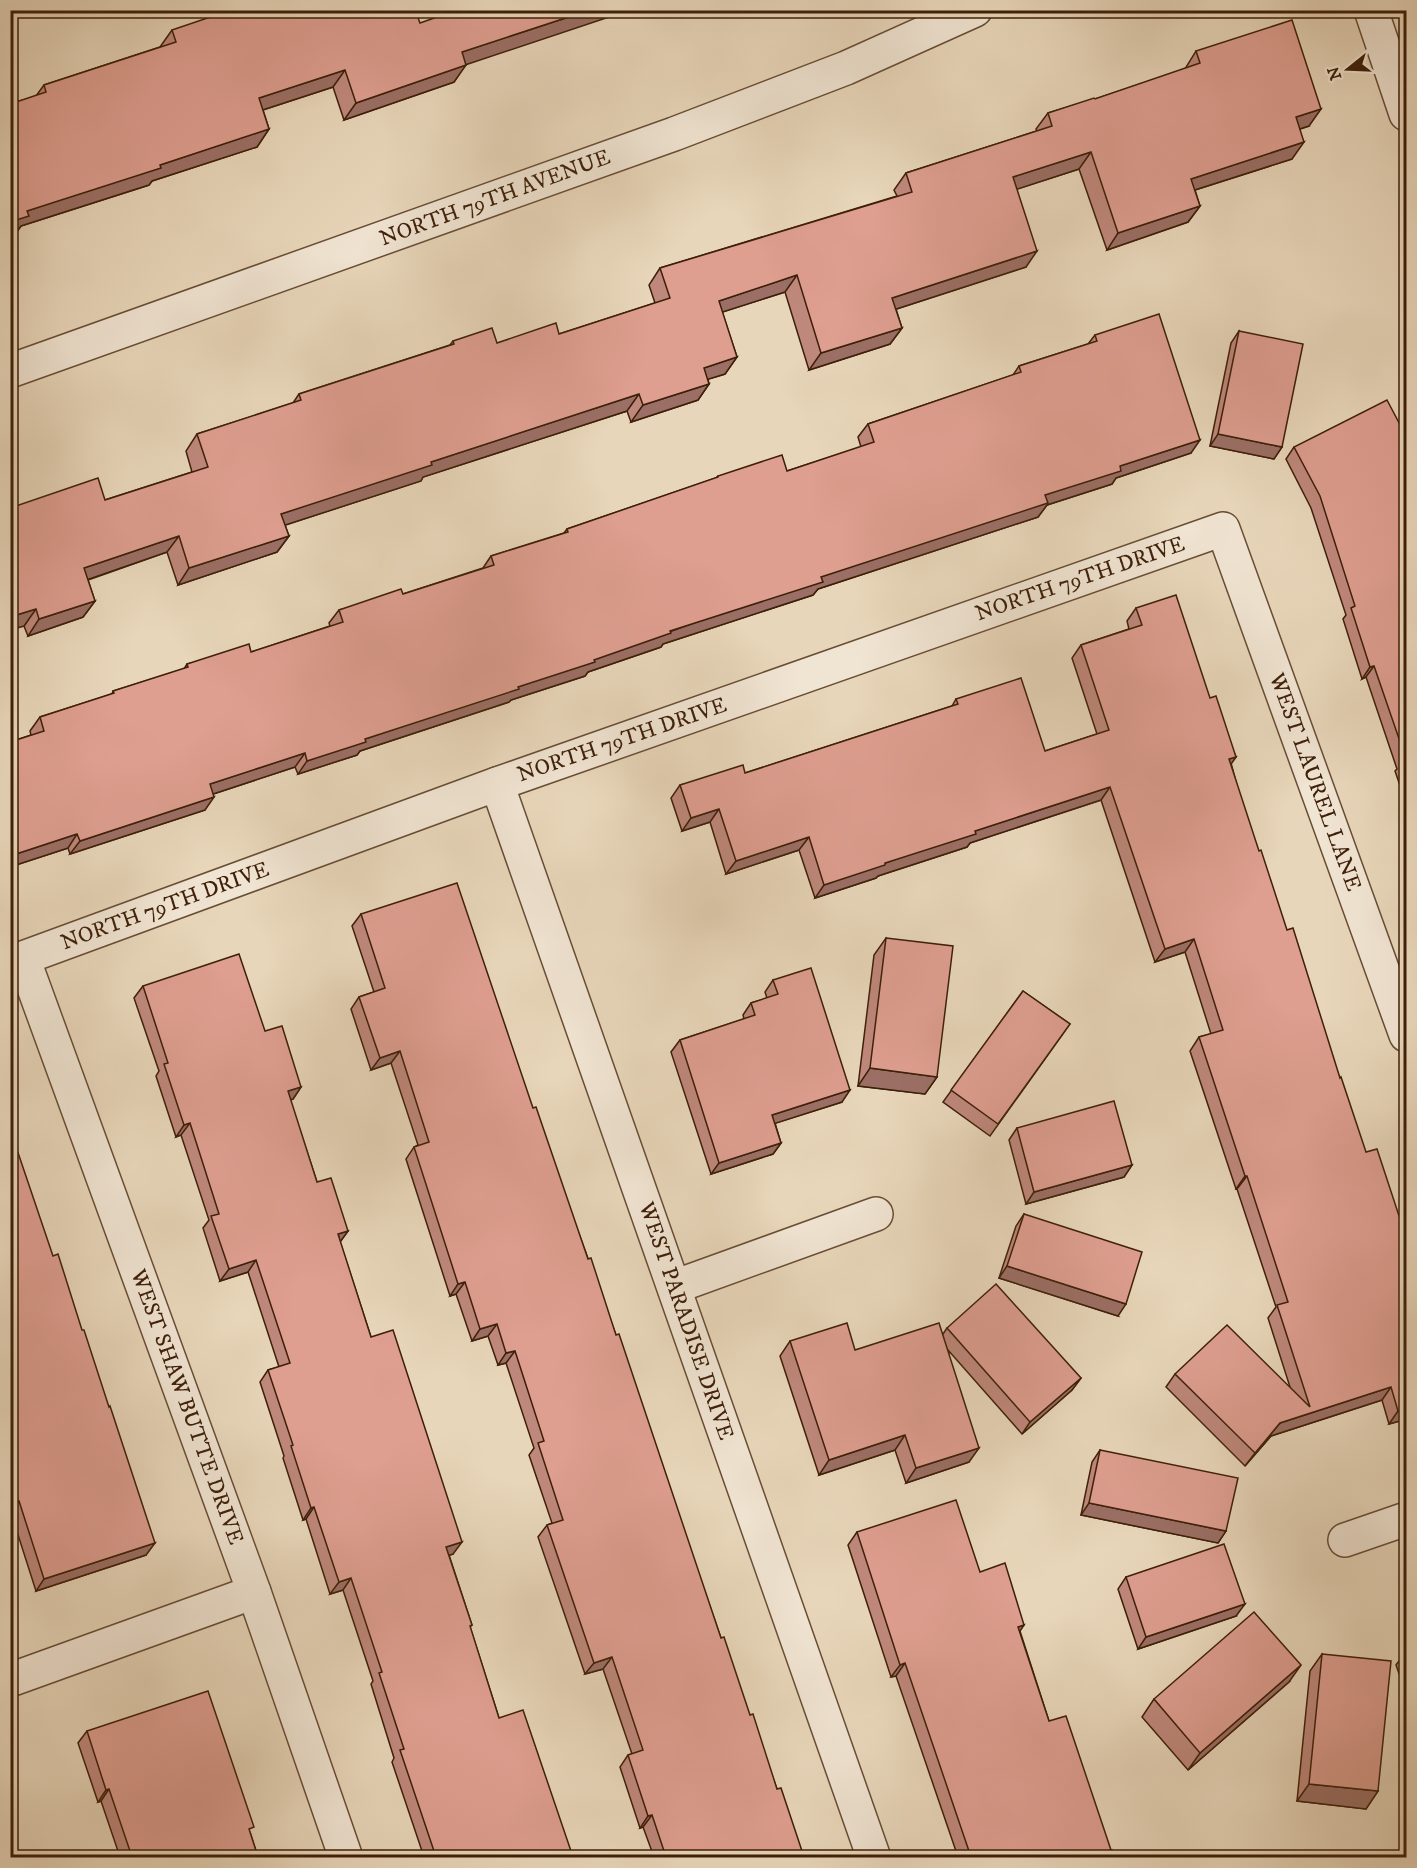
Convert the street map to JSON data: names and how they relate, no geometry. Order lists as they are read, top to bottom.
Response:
{
  "streets": {
    "street": [
      "NORTH 79TH AVENUE",
      "NORTH 79TH DRIVE",
      "WEST LAUREL LANE",
      "WEST PARADISE DRIVE",
      "WEST SHAW BUTTE DRIVE"
    ]
  },
  "crossings": [
    ["NORTH 79TH DRIVE", "WEST LAUREL LANE"],
    ["NORTH 79TH DRIVE", "WEST PARADISE DRIVE"],
    ["NORTH 79TH DRIVE", "WEST SHAW BUTTE DRIVE"]
  ],
  "north": "left"
}
